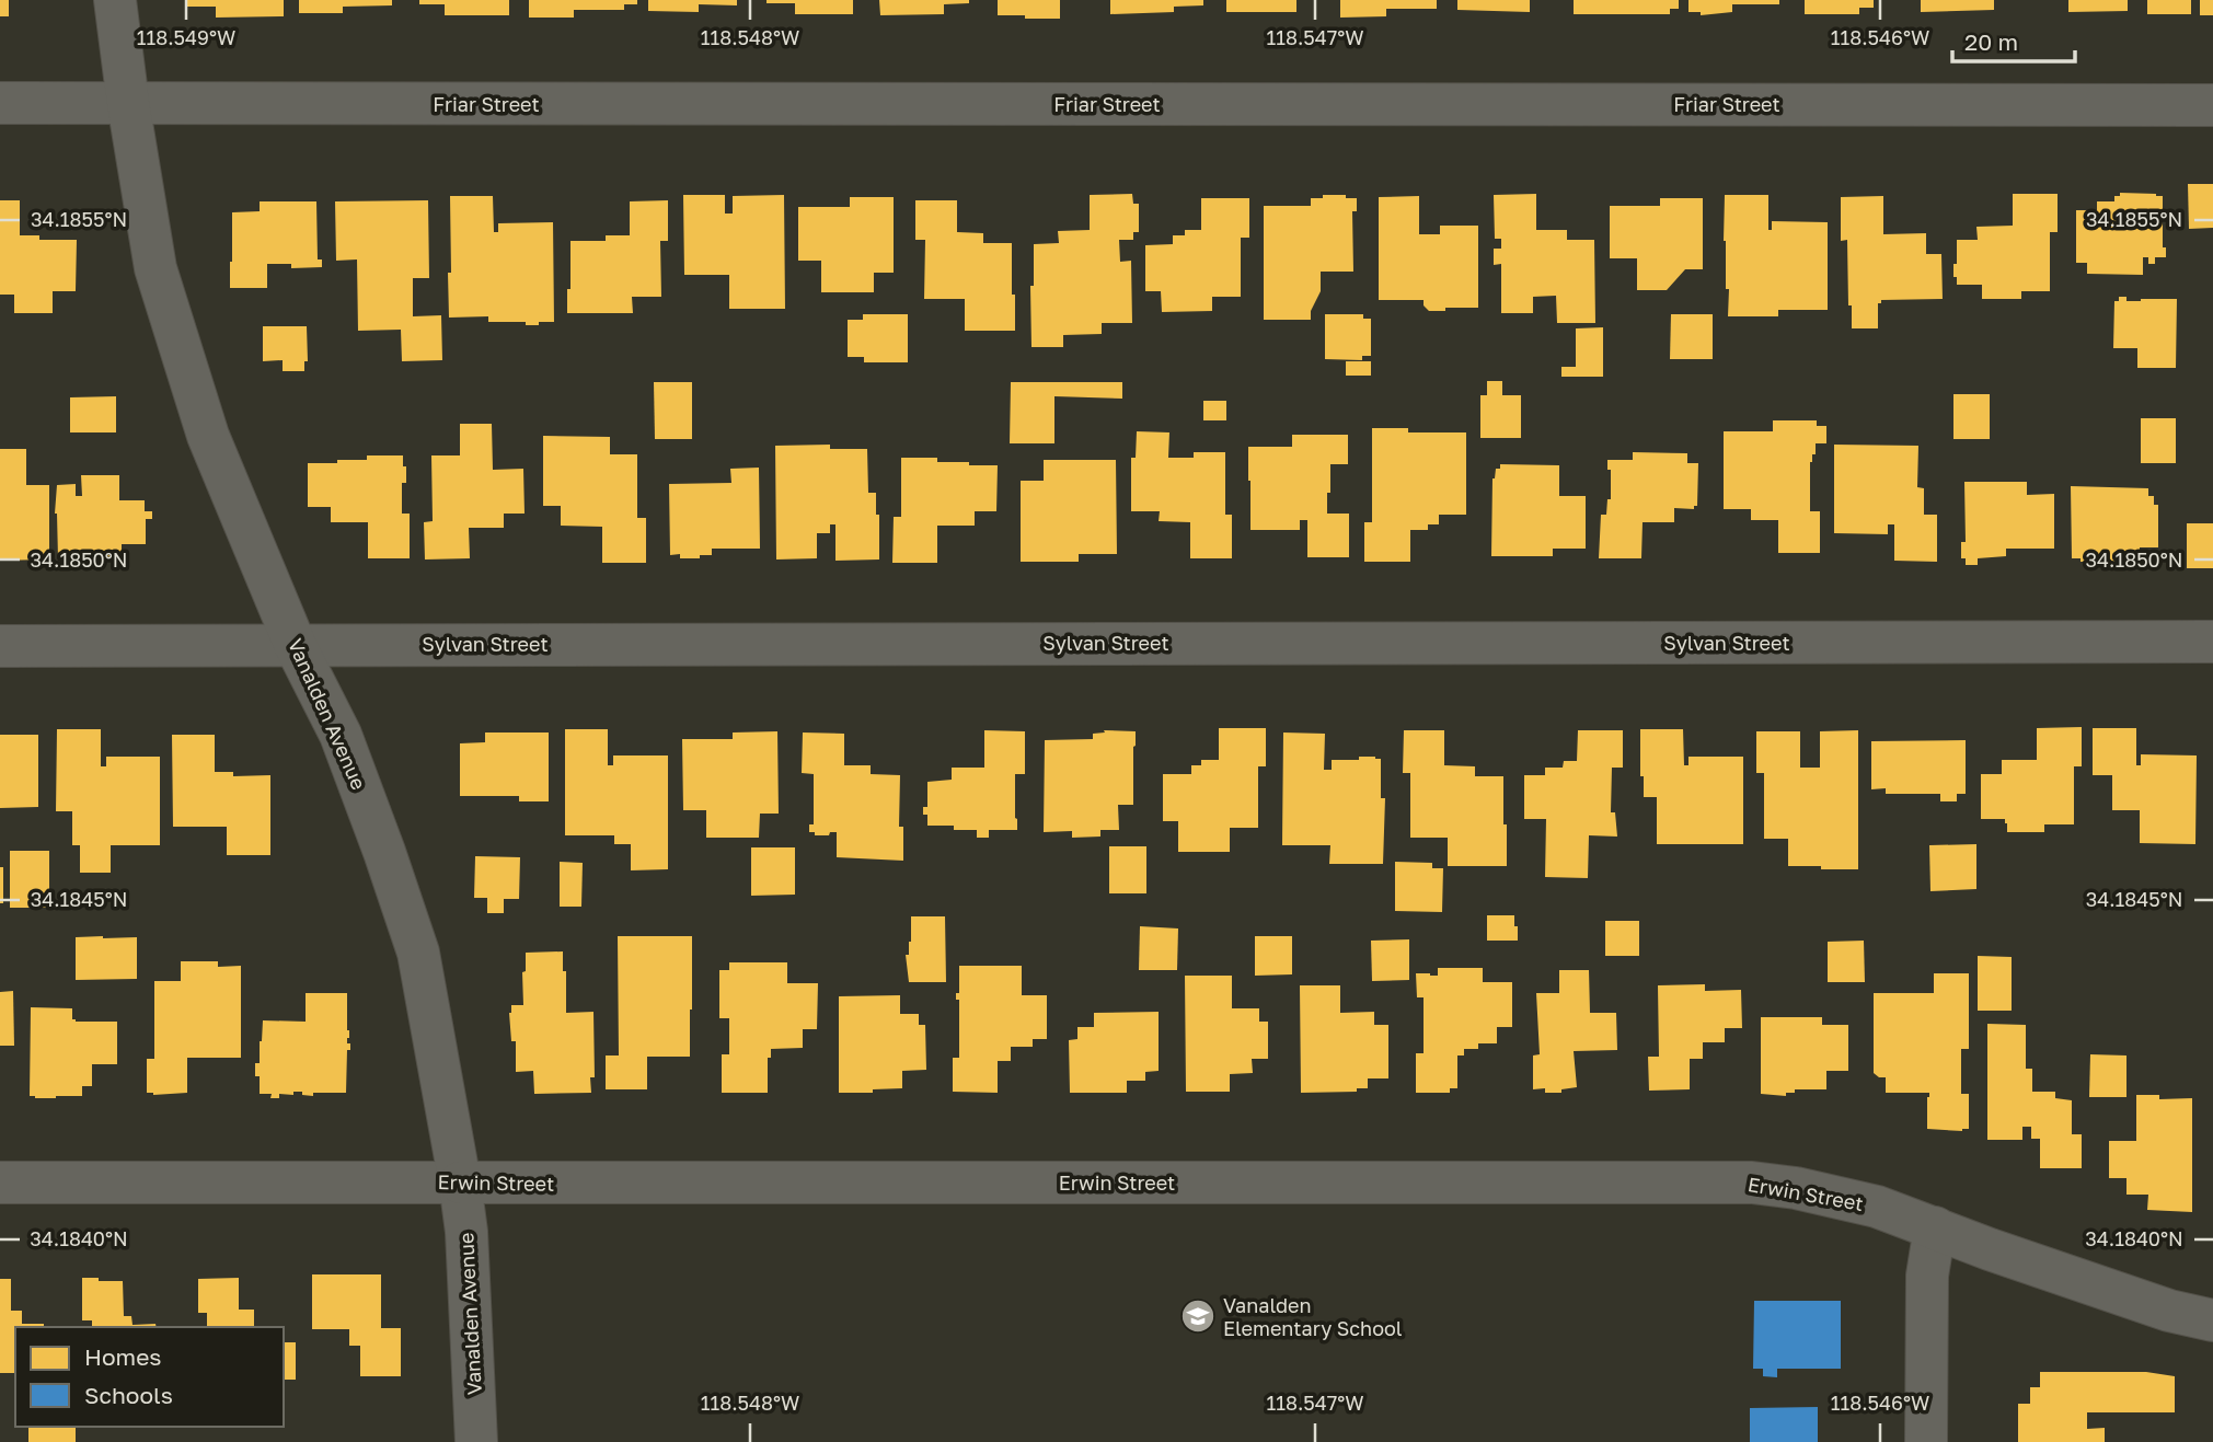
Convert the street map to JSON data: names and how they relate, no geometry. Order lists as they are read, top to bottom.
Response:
{
  "streets": {
    "street": [
      "Friar Street",
      "Sylvan Street",
      "Vanalden Avenue",
      "Erwin Street"
    ]
  },
  "crossings": [
    ["Friar Street", "Vanalden Avenue"],
    ["Sylvan Street", "Vanalden Avenue"],
    ["Vanalden Avenue", "Erwin Street"]
  ],
  "places": {
    "school or university": ["Vanalden Elementary School"]
  },
  "legend": ["Homes", "Schools"],
  "scale_bar": "20 m",
  "coordinates": [
    "118.549°W",
    "118.548°W",
    "118.547°W",
    "118.546°W",
    "34.1855°N",
    "34.1850°N",
    "34.1845°N",
    "34.1840°N"
  ]
}
